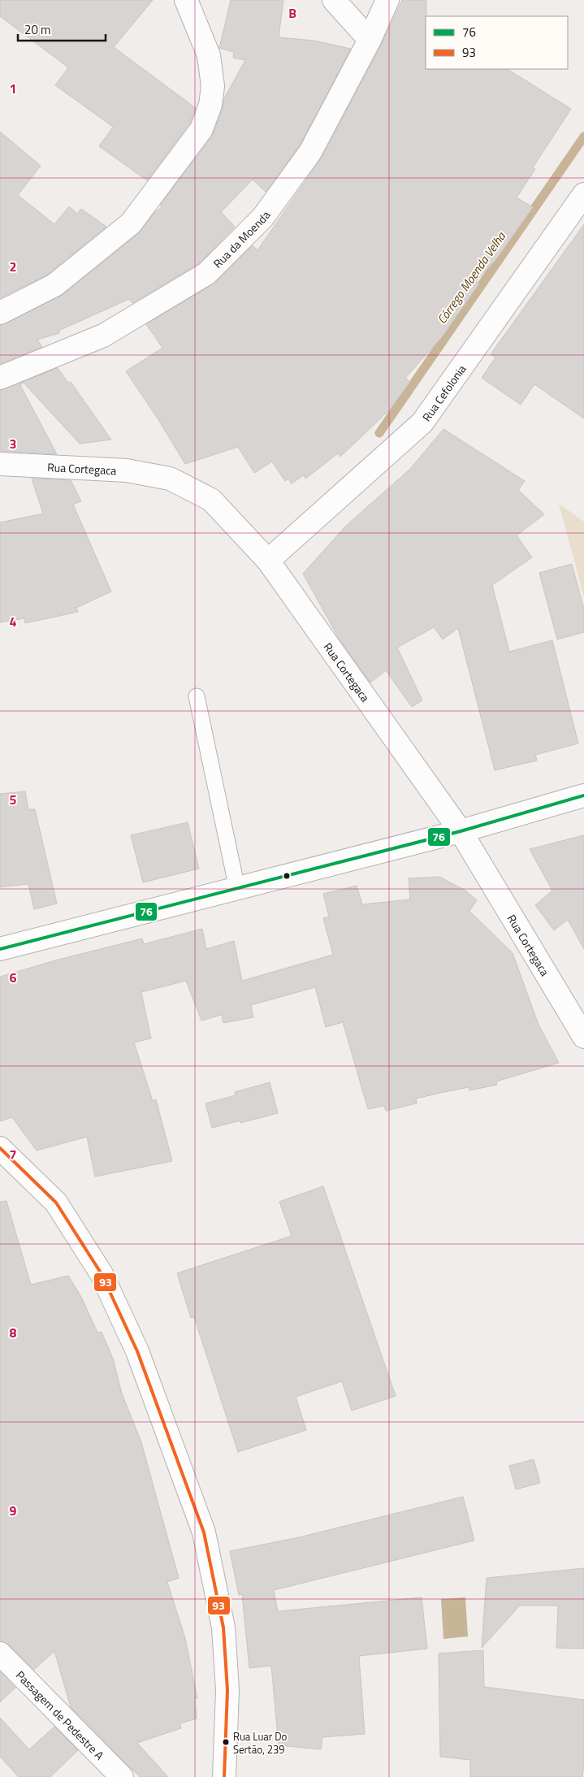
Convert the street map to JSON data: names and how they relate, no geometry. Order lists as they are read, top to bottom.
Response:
{
  "streets": {
    "street": [
      "Rua da Moenda",
      "Rua Cefolonia",
      "Rua Cortegaca",
      "Passagem de Pedestre A"
    ]
  },
  "crossings": [
    ["Rua Cefolonia", "Rua Cortegaca"]
  ],
  "water": ["Córrego Moenda Velha"],
  "places": ["Rua Luar Do Sertão, 239"],
  "lines": ["transit line 76", "transit line 93"],
  "legend": ["76", "93"],
  "scale_bar": "20 m",
  "grid": {
    "columns": ["B"],
    "rows": [
      "1",
      "2",
      "3",
      "4",
      "5",
      "6",
      "7",
      "8",
      "9"
    ]
  }
}
